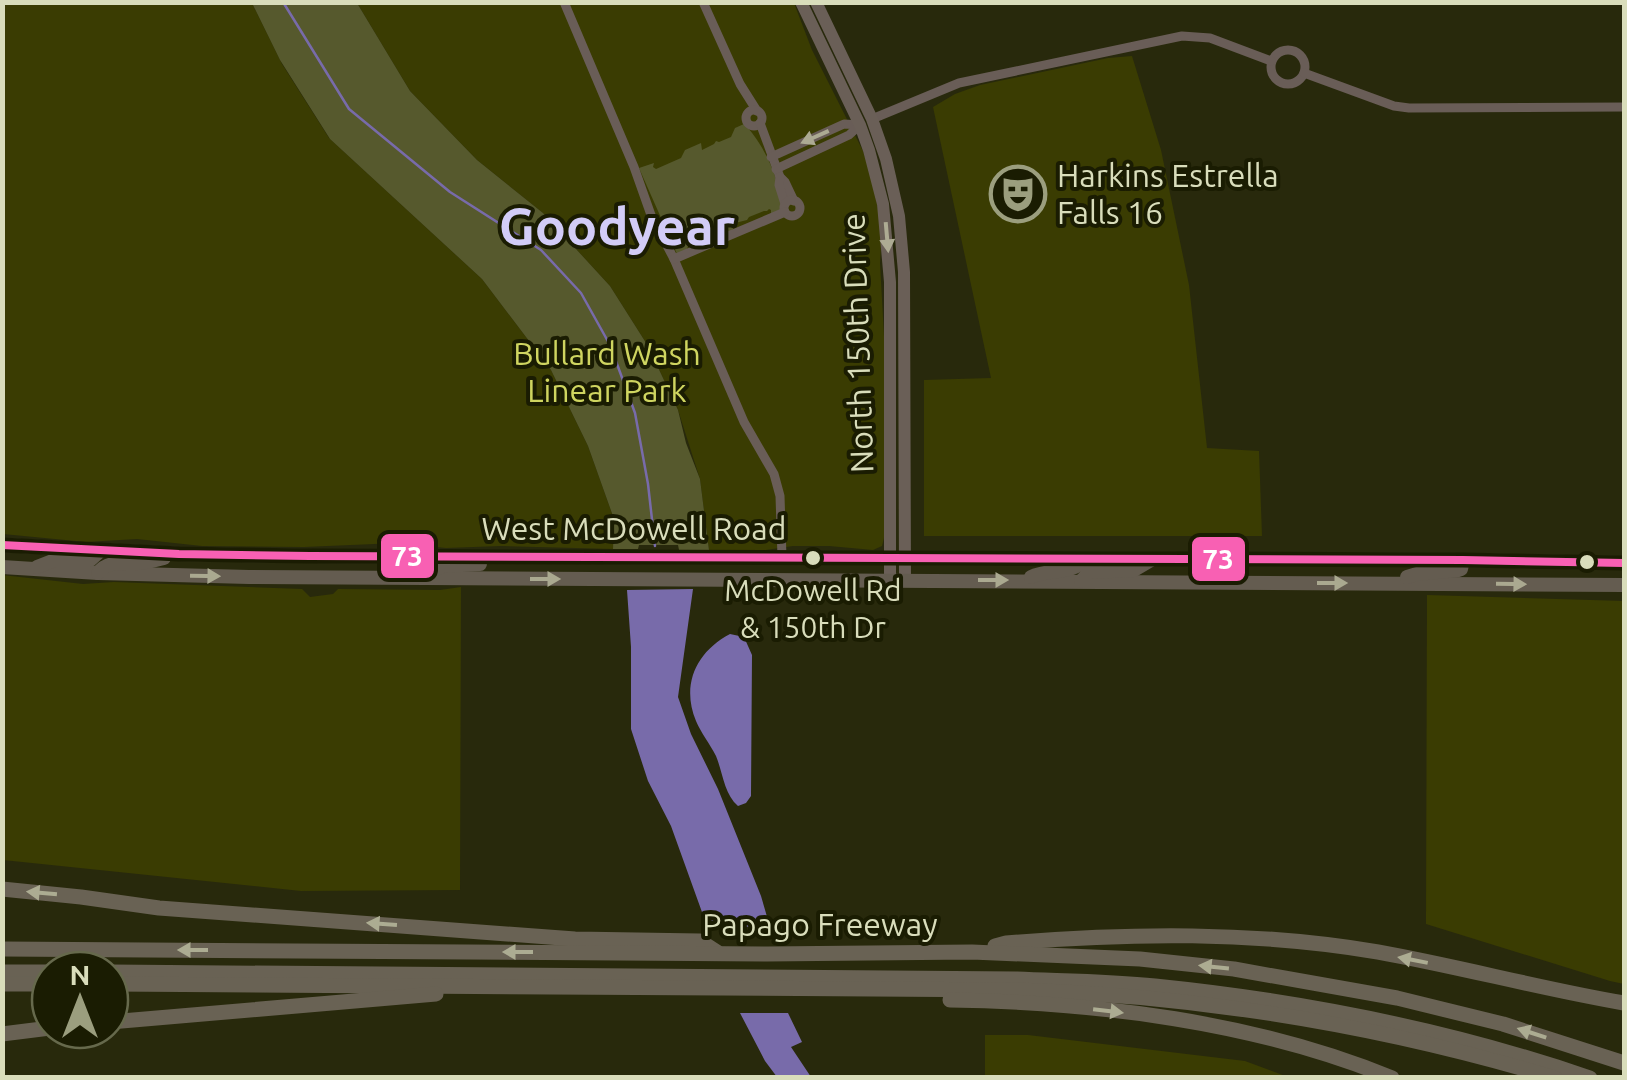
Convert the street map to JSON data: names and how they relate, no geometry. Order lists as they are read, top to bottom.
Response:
{
  "streets": {
    "highway": ["Papago Freeway"],
    "main road": ["West McDowell Road"],
    "street": ["North 150th Drive"]
  },
  "crossings": [
    ["North 150th Drive", "West McDowell Road"]
  ],
  "districts": ["Goodyear"],
  "parks": ["Bullard Wash Linear Park"],
  "places": {
    "theatre": ["Harkins Estrella Falls 16"],
    "other": ["McDowell Rd & 150th Dr"]
  },
  "lines": ["transit line 73"],
  "north": "top"
}
